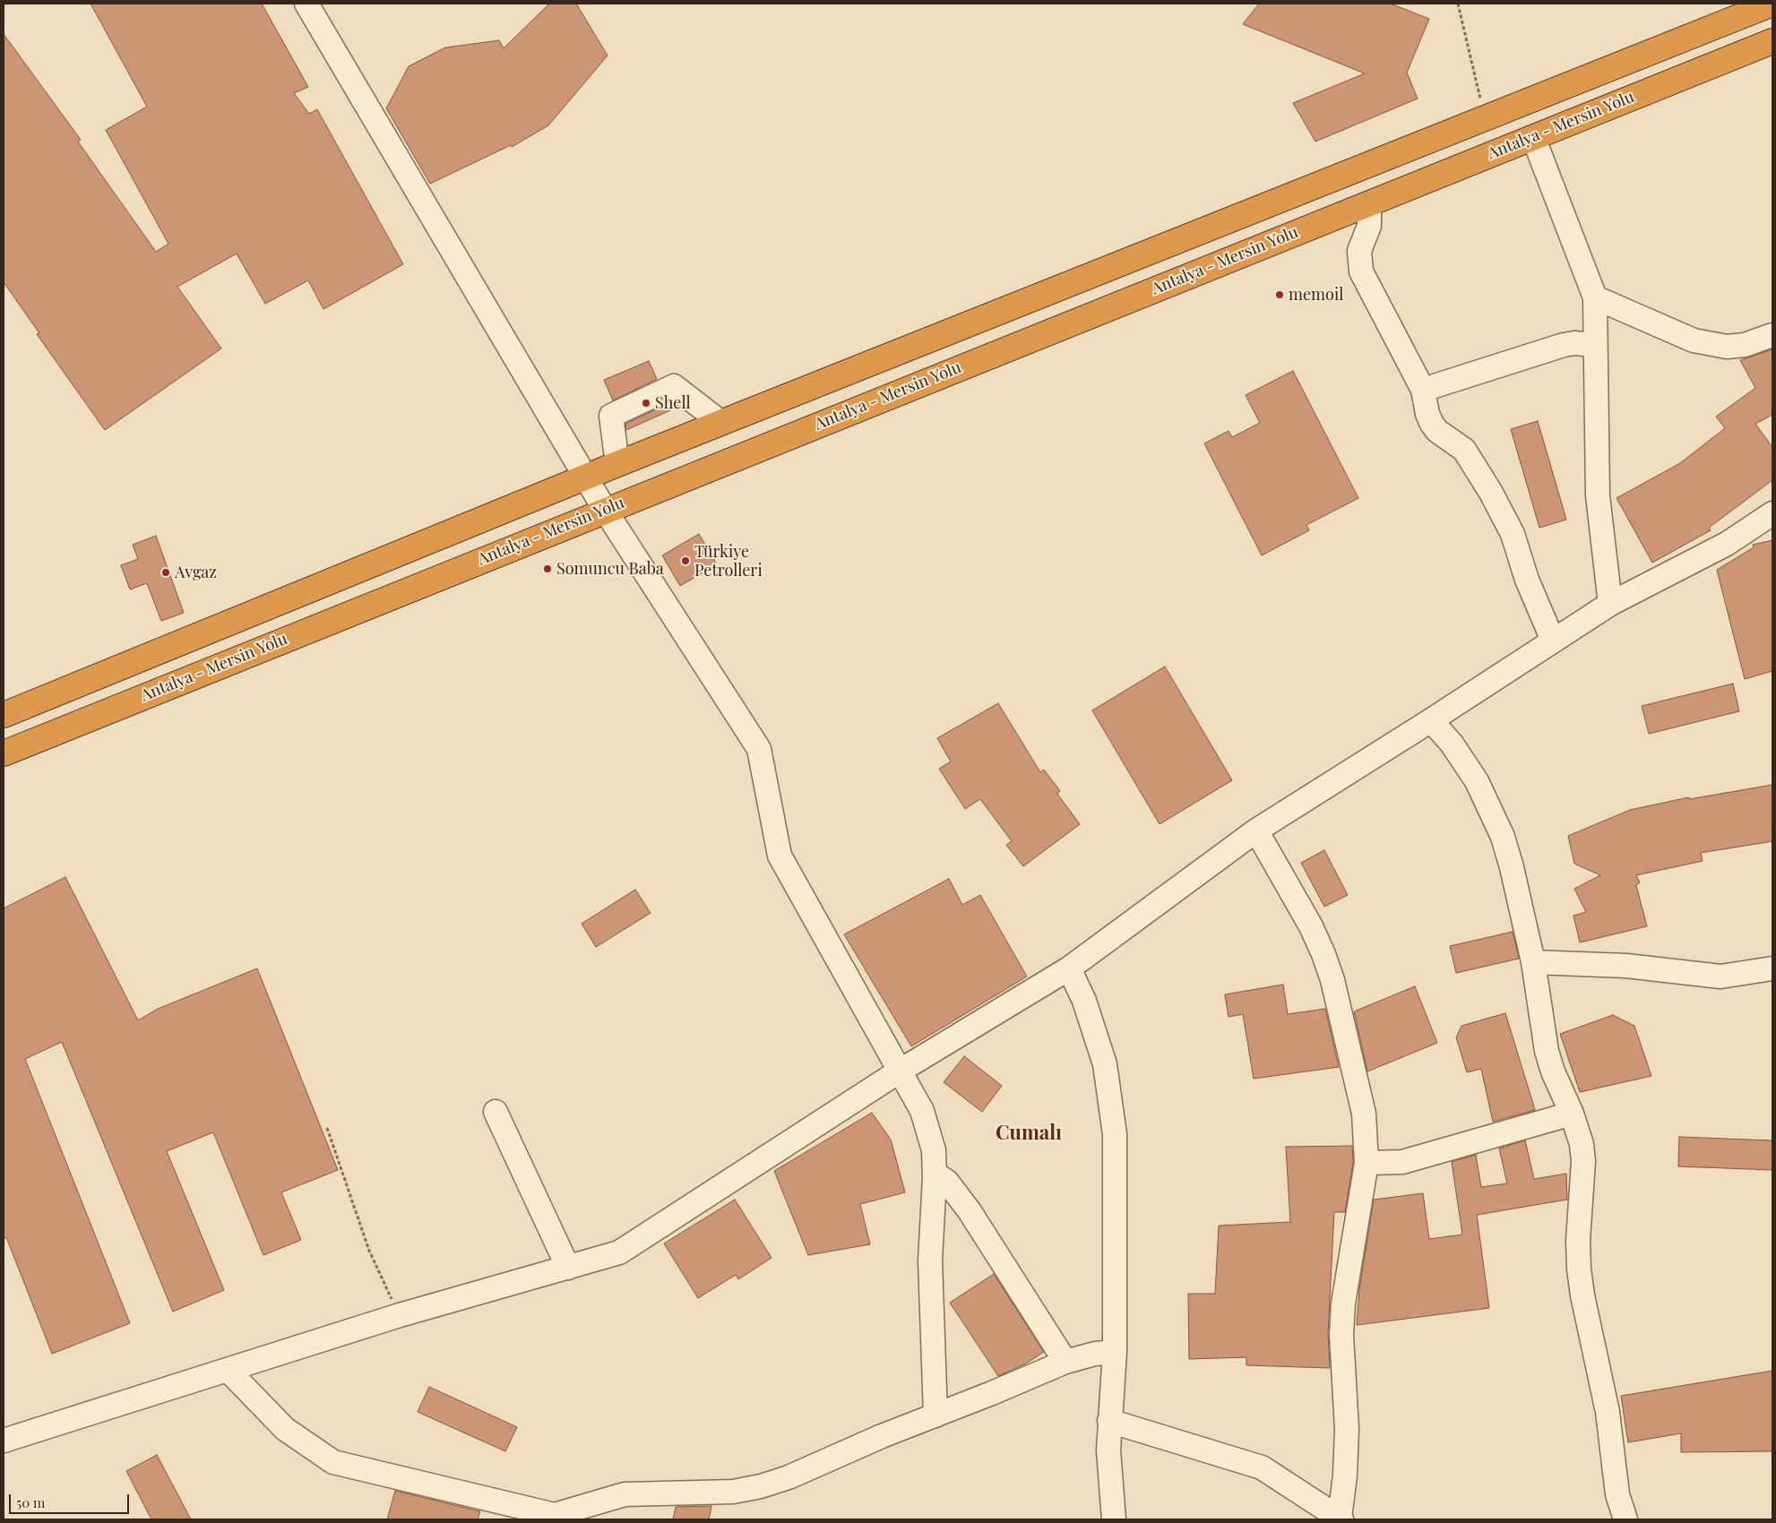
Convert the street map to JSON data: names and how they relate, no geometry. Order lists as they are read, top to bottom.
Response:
{
  "streets": {
    "highway": ["Antalya - Mersin Yolu"]
  },
  "districts": ["Cumalı"],
  "places": [
    "memoil",
    "Shell",
    "Türkiye Petrolleri",
    "Somuncu Baba",
    "Avgaz"
  ],
  "scale_bar": "50 m"
}
